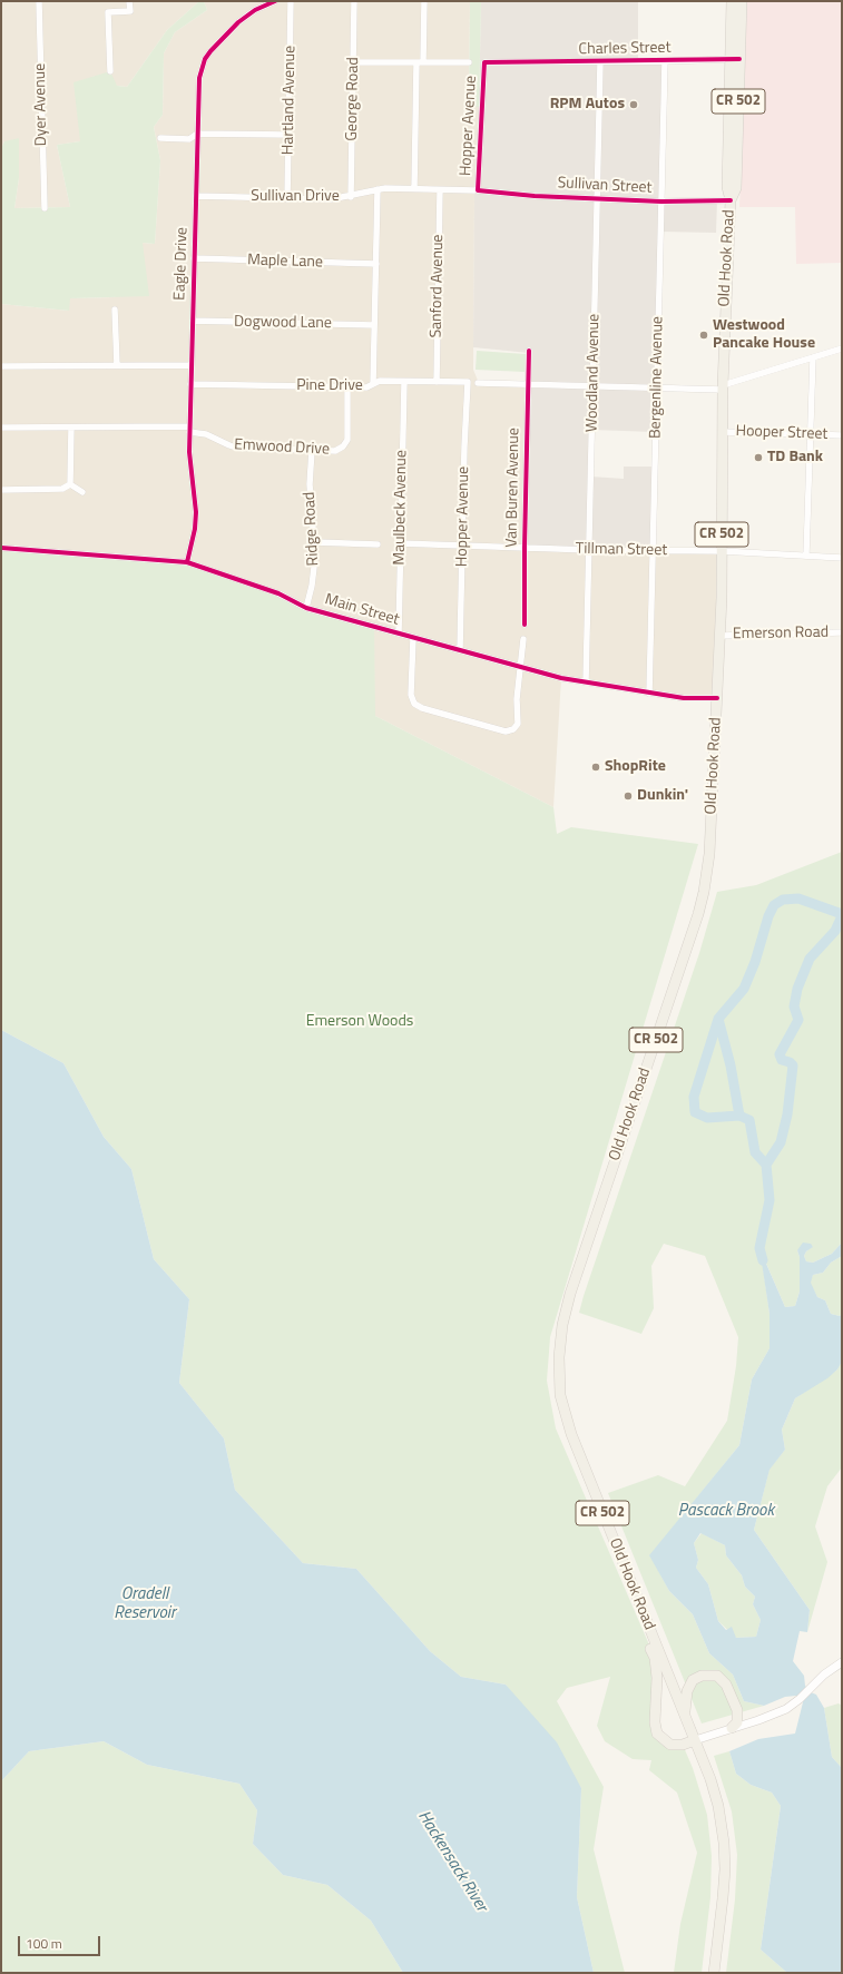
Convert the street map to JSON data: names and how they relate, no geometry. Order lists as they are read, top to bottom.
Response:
{
  "streets": {
    "main road": ["CR 502", "Old Hook Road"],
    "street": [
      "Charles Street",
      "George Road",
      "Hartland Avenue",
      "Dyer Avenue",
      "Hopper Avenue",
      "Sullivan Street",
      "Sullivan Drive",
      "Maple Lane",
      "Eagle Drive",
      "Sanford Avenue",
      "Dogwood Lane",
      "Woodland Avenue",
      "Bergenline Avenue",
      "Pine Drive",
      "Hooper Street",
      "Emwood Drive",
      "Van Buren Avenue",
      "Maulbeck Avenue",
      "Ridge Road",
      "Tillman Street",
      "Main Street",
      "Emerson Road"
    ]
  },
  "crossings": [
    ["Charles Street", "Hopper Avenue"],
    ["Charles Street", "Old Hook Road"],
    ["Charles Street", "Woodland Avenue"],
    ["Charles Street", "Bergenline Avenue"],
    ["George Road", "Sullivan Drive"],
    ["Hartland Avenue", "Sullivan Drive"],
    ["Hopper Avenue", "Sullivan Street"],
    ["Hopper Avenue", "Sullivan Drive"],
    ["Hopper Avenue", "Pine Drive"],
    ["Hopper Avenue", "Tillman Street"],
    ["Hopper Avenue", "Main Street"],
    ["Sullivan Street", "Sullivan Drive"],
    ["Sullivan Street", "Old Hook Road"],
    ["Sullivan Street", "Woodland Avenue"],
    ["Sullivan Street", "Bergenline Avenue"],
    ["Sullivan Drive", "Eagle Drive"],
    ["Sullivan Drive", "Sanford Avenue"],
    ["Old Hook Road", "Hooper Street"],
    ["Old Hook Road", "Tillman Street"],
    ["Old Hook Road", "Main Street"],
    ["Old Hook Road", "Emerson Road"],
    ["Maple Lane", "Eagle Drive"],
    ["Eagle Drive", "Dogwood Lane"],
    ["Eagle Drive", "Pine Drive"],
    ["Eagle Drive", "Emwood Drive"],
    ["Eagle Drive", "Main Street"],
    ["Sanford Avenue", "Pine Drive"],
    ["Woodland Avenue", "Tillman Street"],
    ["Woodland Avenue", "Main Street"],
    ["Bergenline Avenue", "Tillman Street"],
    ["Bergenline Avenue", "Main Street"],
    ["Pine Drive", "Emwood Drive"],
    ["Pine Drive", "Maulbeck Avenue"],
    ["Emwood Drive", "Ridge Road"],
    ["Van Buren Avenue", "Tillman Street"],
    ["Maulbeck Avenue", "Tillman Street"],
    ["Maulbeck Avenue", "Main Street"],
    ["Ridge Road", "Main Street"]
  ],
  "water": ["Pascack Brook", "Oradell Reservoir", "Hackensack River"],
  "parks": ["Emerson Woods"],
  "places": [
    "RPM Autos",
    "Westwood Pancake House",
    "TD Bank",
    "ShopRite",
    "Dunkin'"
  ],
  "scale_bar": "100 m"
}
